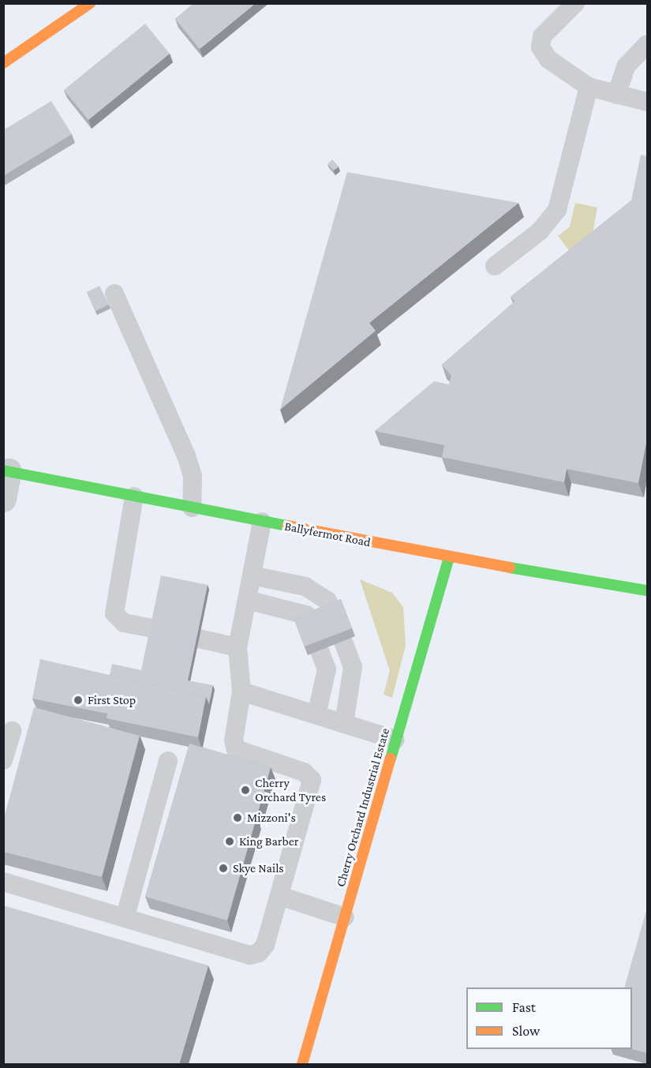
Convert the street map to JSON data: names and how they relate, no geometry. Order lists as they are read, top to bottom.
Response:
{
  "streets": {
    "main road": ["Ballyfermot Road", "Cherry Orchard Industrial Estate"]
  },
  "crossings": [
    ["Ballyfermot Road", "Cherry Orchard Industrial Estate"]
  ],
  "places": [
    "First Stop",
    "Cherry Orchard Tyres",
    "Mizzoni's",
    "King Barber",
    "Skye Nails"
  ],
  "legend": ["Fast", "Slow"]
}
